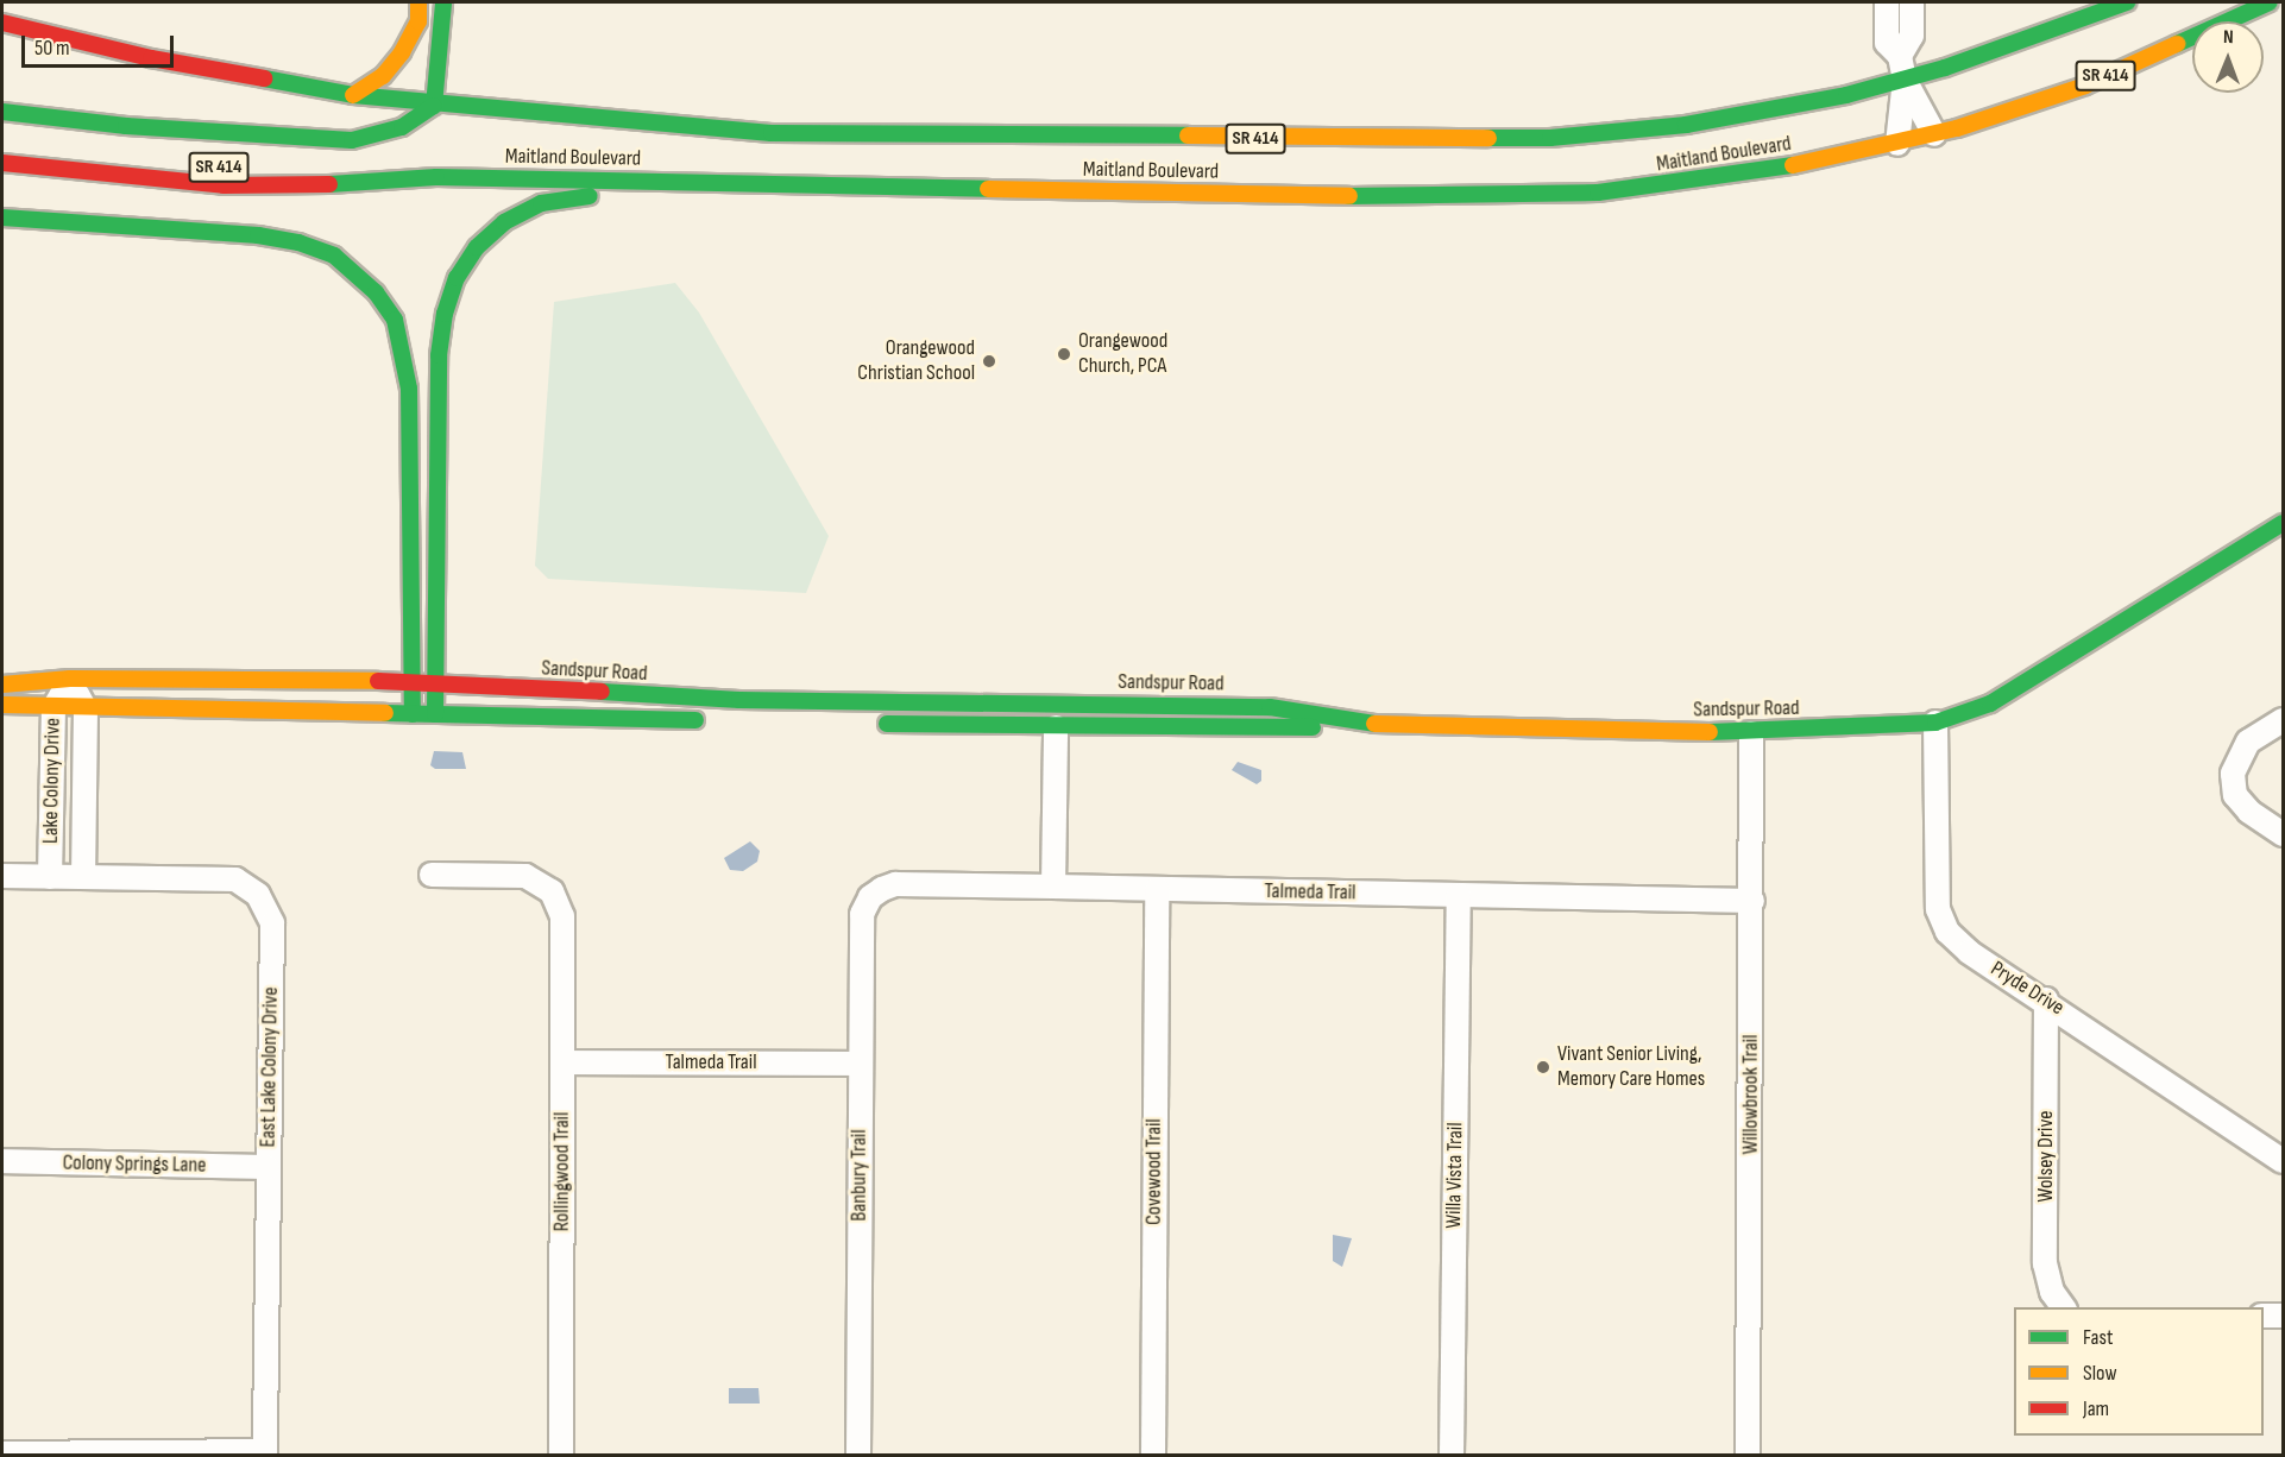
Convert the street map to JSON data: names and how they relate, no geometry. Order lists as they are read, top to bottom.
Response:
{
  "streets": {
    "main road": ["SR 414", "Maitland Boulevard", "Sandspur Road"],
    "street": [
      "Lake Colony Drive",
      "Talmeda Trail",
      "Pryde Drive",
      "East Lake Colony Drive",
      "Willowbrook Trail",
      "Wolsey Drive",
      "Colony Springs Lane",
      "Rollingwood Trail",
      "Covewood Trail",
      "Banbury Trail",
      "Willa Vista Trail"
    ]
  },
  "crossings": [
    ["Sandspur Road", "Lake Colony Drive"],
    ["Sandspur Road", "Pryde Drive"],
    ["Sandspur Road", "Willowbrook Trail"],
    ["Lake Colony Drive", "East Lake Colony Drive"],
    ["Talmeda Trail", "Willowbrook Trail"],
    ["Talmeda Trail", "Rollingwood Trail"],
    ["Talmeda Trail", "Covewood Trail"],
    ["Talmeda Trail", "Banbury Trail"],
    ["Talmeda Trail", "Willa Vista Trail"],
    ["Pryde Drive", "Wolsey Drive"],
    ["East Lake Colony Drive", "Colony Springs Lane"]
  ],
  "places": ["Orangewood Church, PCA", "Orangewood Christian School", "Vivant Senior Living, Memory Care Homes"],
  "legend": ["Fast", "Slow", "Jam"],
  "scale_bar": "50 m",
  "north": "top"
}
